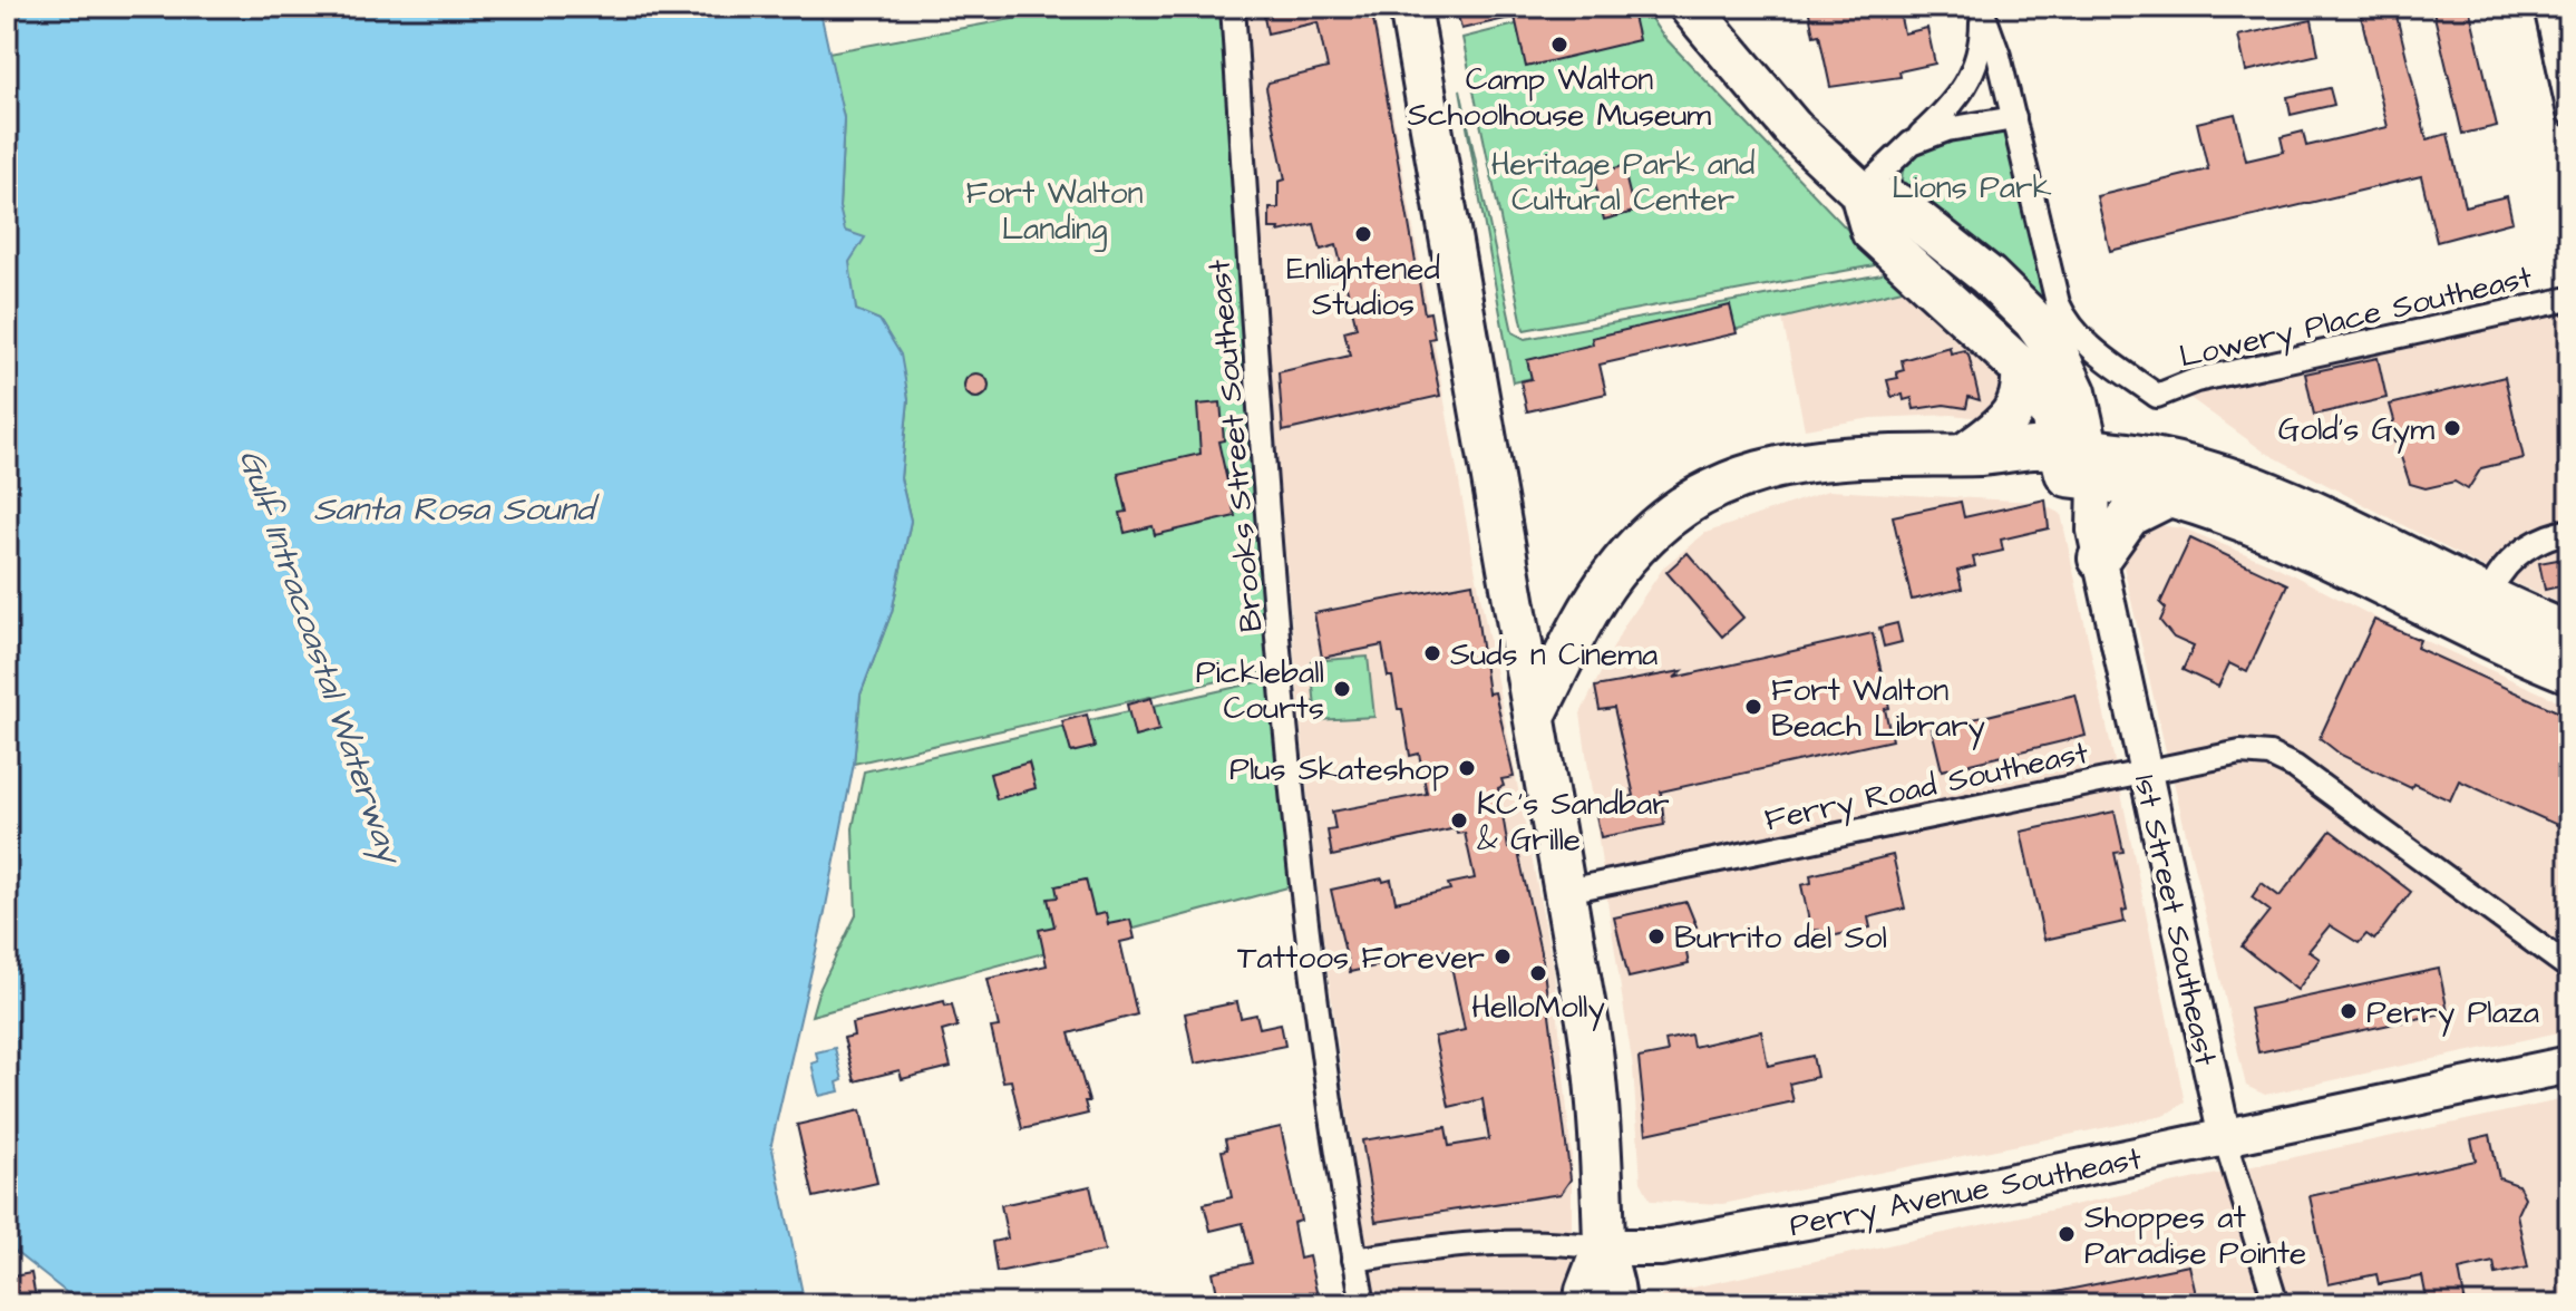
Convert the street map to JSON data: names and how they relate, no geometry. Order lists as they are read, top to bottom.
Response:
{
  "streets": {
    "main road": ["Perry Avenue Southeast"],
    "street": [
      "Lowery Place Southeast",
      "Brooks Street Southeast",
      "Ferry Road Southeast",
      "1st Street Southeast"
    ]
  },
  "crossings": [
    ["Brooks Street Southeast", "Perry Avenue Southeast"],
    ["Ferry Road Southeast", "1st Street Southeast"],
    ["1st Street Southeast", "Perry Avenue Southeast"]
  ],
  "water": ["Santa Rosa Sound", "Gulf Intracoastal Waterway"],
  "parks": ["Heritage Park and Cultural Center", "Lions Park", "Fort Walton Landing"],
  "places": [
    "Camp Walton Schoolhouse Museum",
    "Enlightened Studios",
    "Gold's Gym",
    "Suds n Cinema",
    "Pickleball Courts",
    "Fort Walton Beach Library",
    "Plus Skateshop",
    "KC's Sandbar & Grille",
    "Burrito del Sol",
    "Tattoos Forever",
    "HelloMolly",
    "Perry Plaza",
    "Shoppes at Paradise Pointe"
  ]
}
